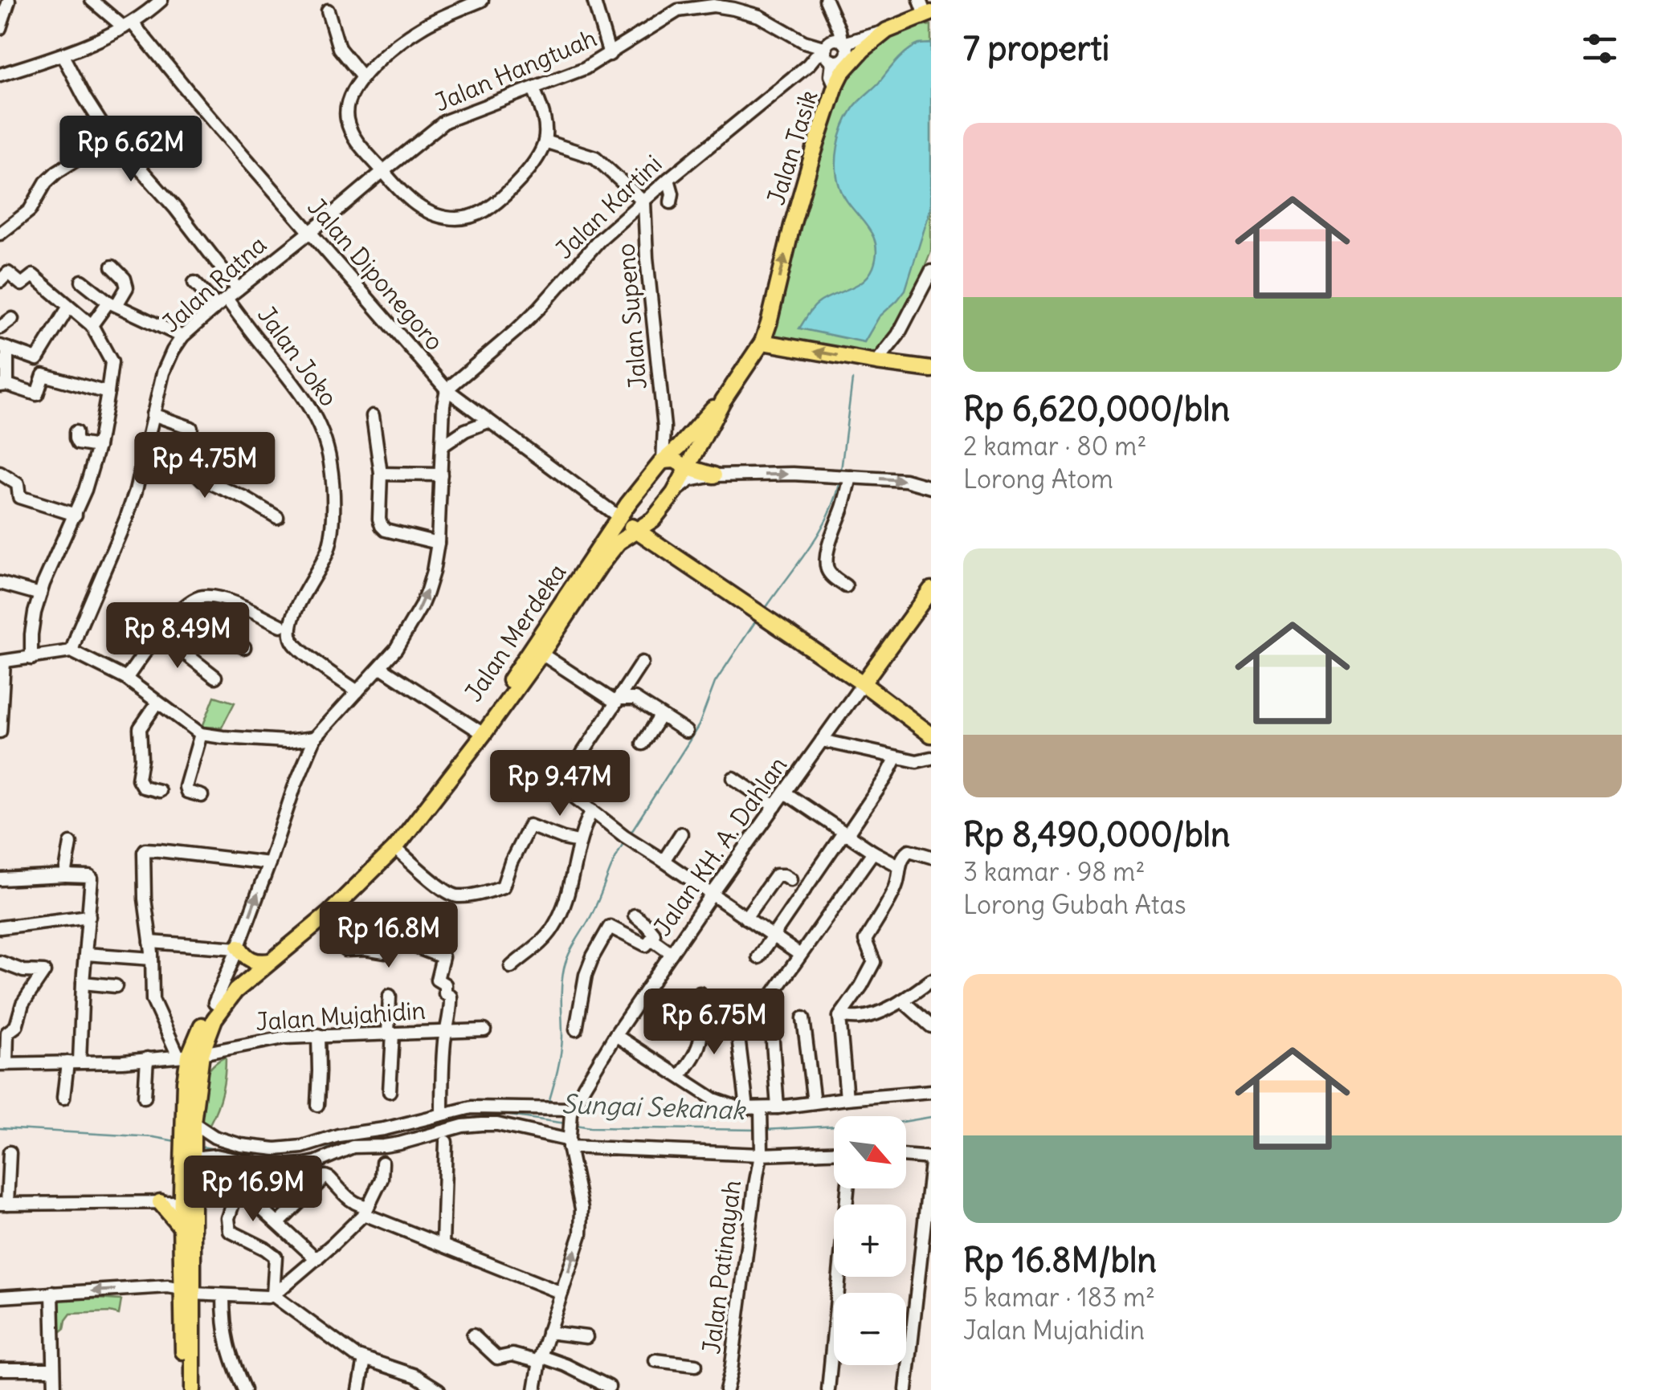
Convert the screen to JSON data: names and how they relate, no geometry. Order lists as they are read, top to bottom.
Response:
{
  "streets": {
    "main road": ["Jalan Tasik", "Jalan Merdeka"],
    "street": [
      "Jalan Hangtuah",
      "Jalan Kartini",
      "Jalan Diponegoro",
      "Jalan Ratna",
      "Jalan Supeno",
      "Jalan Joko",
      "Jalan KH. A. Dahlan",
      "Jalan Mujahidin",
      "Jalan Patinayah"
    ]
  },
  "crossings": [
    ["Jalan Hangtuah", "Jalan Kartini"],
    ["Jalan Hangtuah", "Jalan Diponegoro"],
    ["Jalan Hangtuah", "Jalan Ratna"],
    ["Jalan Tasik", "Jalan Merdeka"],
    ["Jalan Kartini", "Jalan Diponegoro"],
    ["Jalan Kartini", "Jalan Supeno"],
    ["Jalan Diponegoro", "Jalan Ratna"],
    ["Jalan Diponegoro", "Jalan Merdeka"],
    ["Jalan Ratna", "Jalan Joko"],
    ["Jalan Supeno", "Jalan Merdeka"],
    ["Jalan Merdeka", "Jalan Mujahidin"]
  ],
  "one_way": ["Jalan Tasik"],
  "water": ["Sungai Sekanak"],
  "north": "bottom right",
  "page": {
    "heading": "7 properti",
    "list": [
      {
        "name": "Rp 6,620,000/bln",
        "note": "2 kamar · 80 m² · Lorong Atom"
      },
      {
        "name": "Rp 8,490,000/bln",
        "note": "3 kamar · 98 m² · Lorong Gubah Atas"
      },
      {
        "name": "Rp 16.8M/bln",
        "note": "5 kamar · 183 m² · Jalan Mujahidin"
      }
    ],
    "price": [
      "Rp 6.62M",
      "Rp 4.75M",
      "Rp 8.49M",
      "Rp 9.47M",
      "Rp 16.8M",
      "Rp 6.75M",
      "Rp 16.9M"
    ],
    "map_buttons": ["+", "−"]
  }
}
